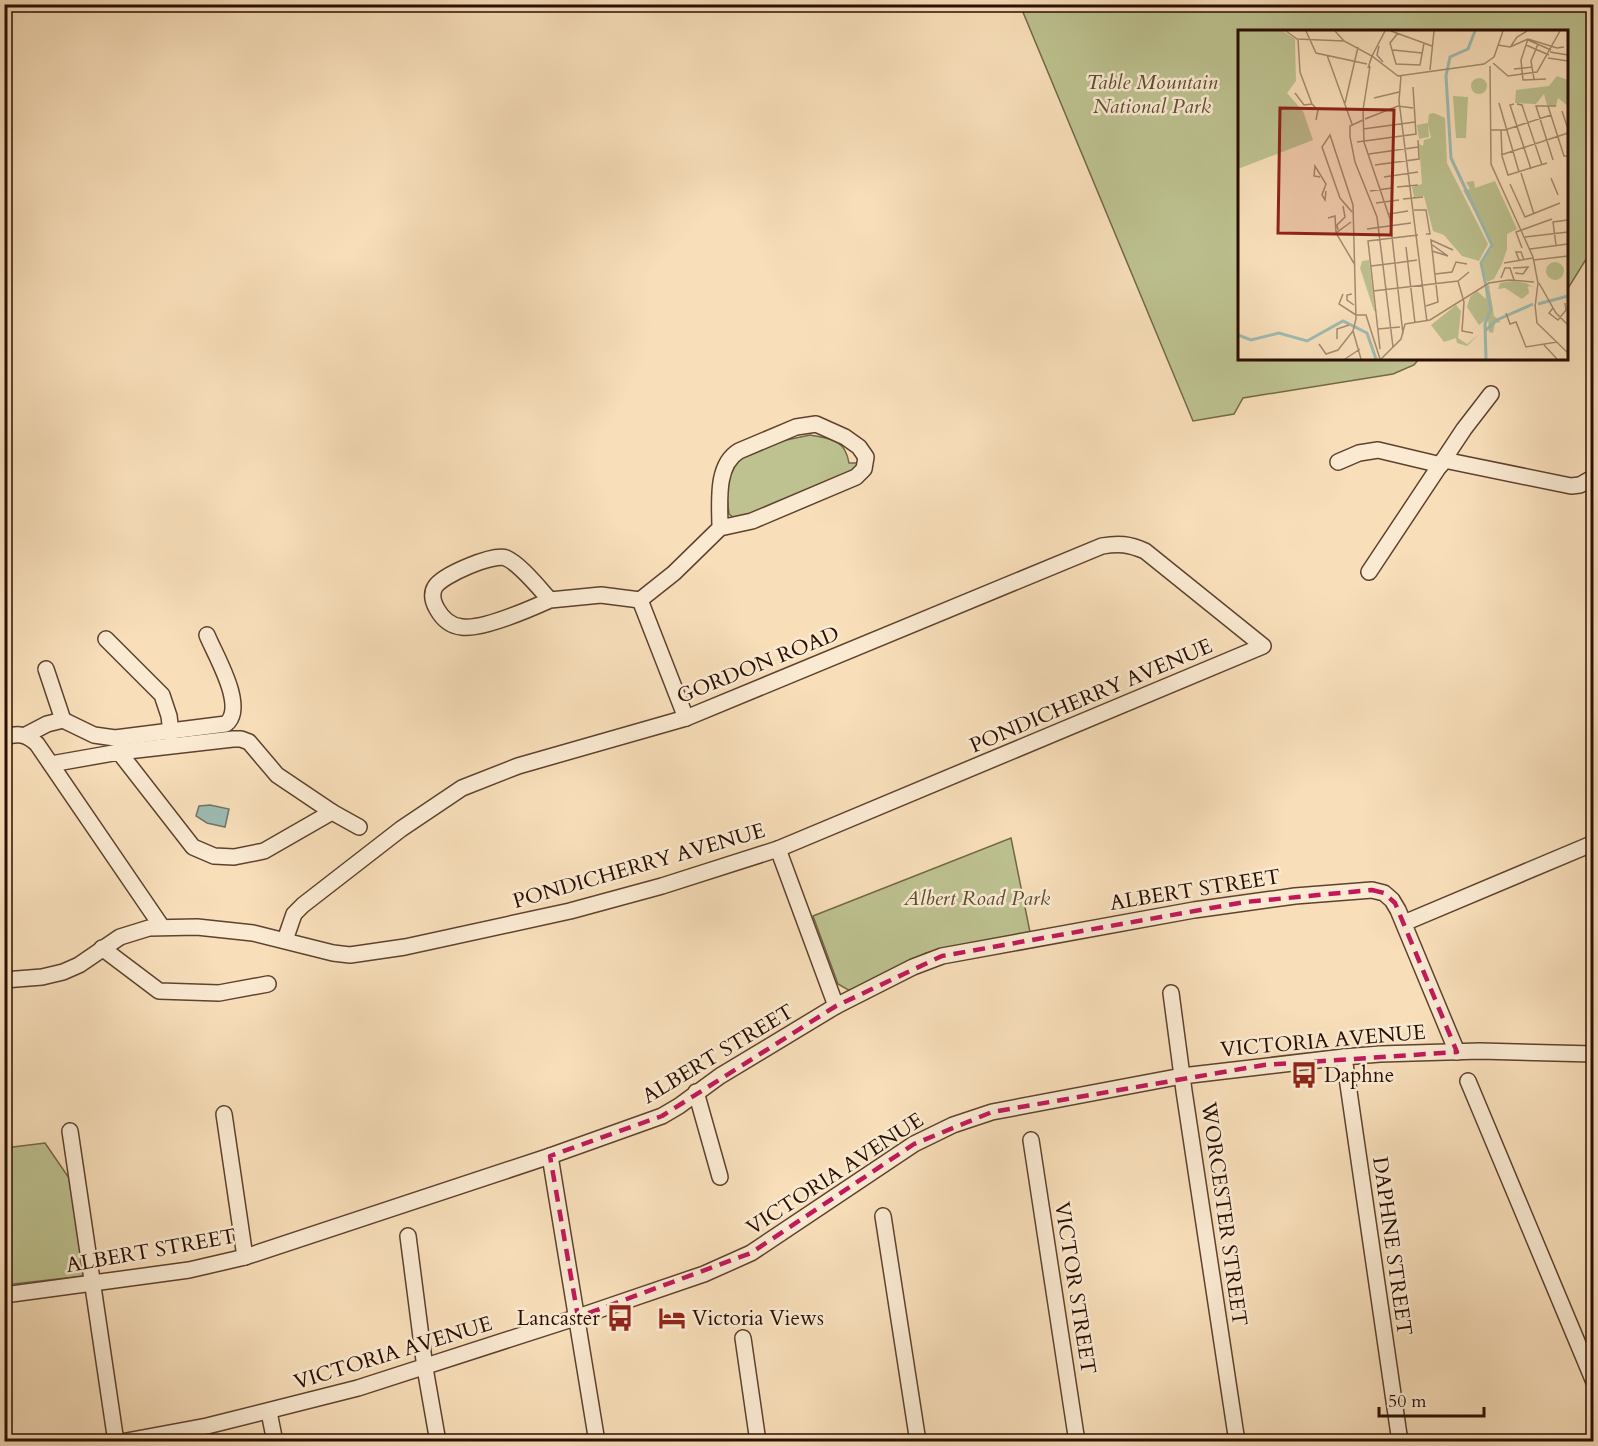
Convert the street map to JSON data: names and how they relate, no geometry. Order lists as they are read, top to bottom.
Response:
{
  "streets": {
    "street": [
      "GORDON ROAD",
      "PONDICHERRY AVENUE",
      "ALBERT STREET",
      "VICTORIA AVENUE",
      "WORCESTER STREET",
      "DAPHNE STREET",
      "VICTOR STREET"
    ]
  },
  "crossings": [
    ["GORDON ROAD", "PONDICHERRY AVENUE"],
    ["VICTORIA AVENUE", "WORCESTER STREET"],
    ["VICTORIA AVENUE", "DAPHNE STREET"]
  ],
  "parks": ["Table Mountain National Park", "Albert Road Park"],
  "places": {
    "bus stop": ["Daphne", "Lancaster"],
    "hotel": ["Victoria Views"]
  },
  "scale_bar": "50 m"
}
